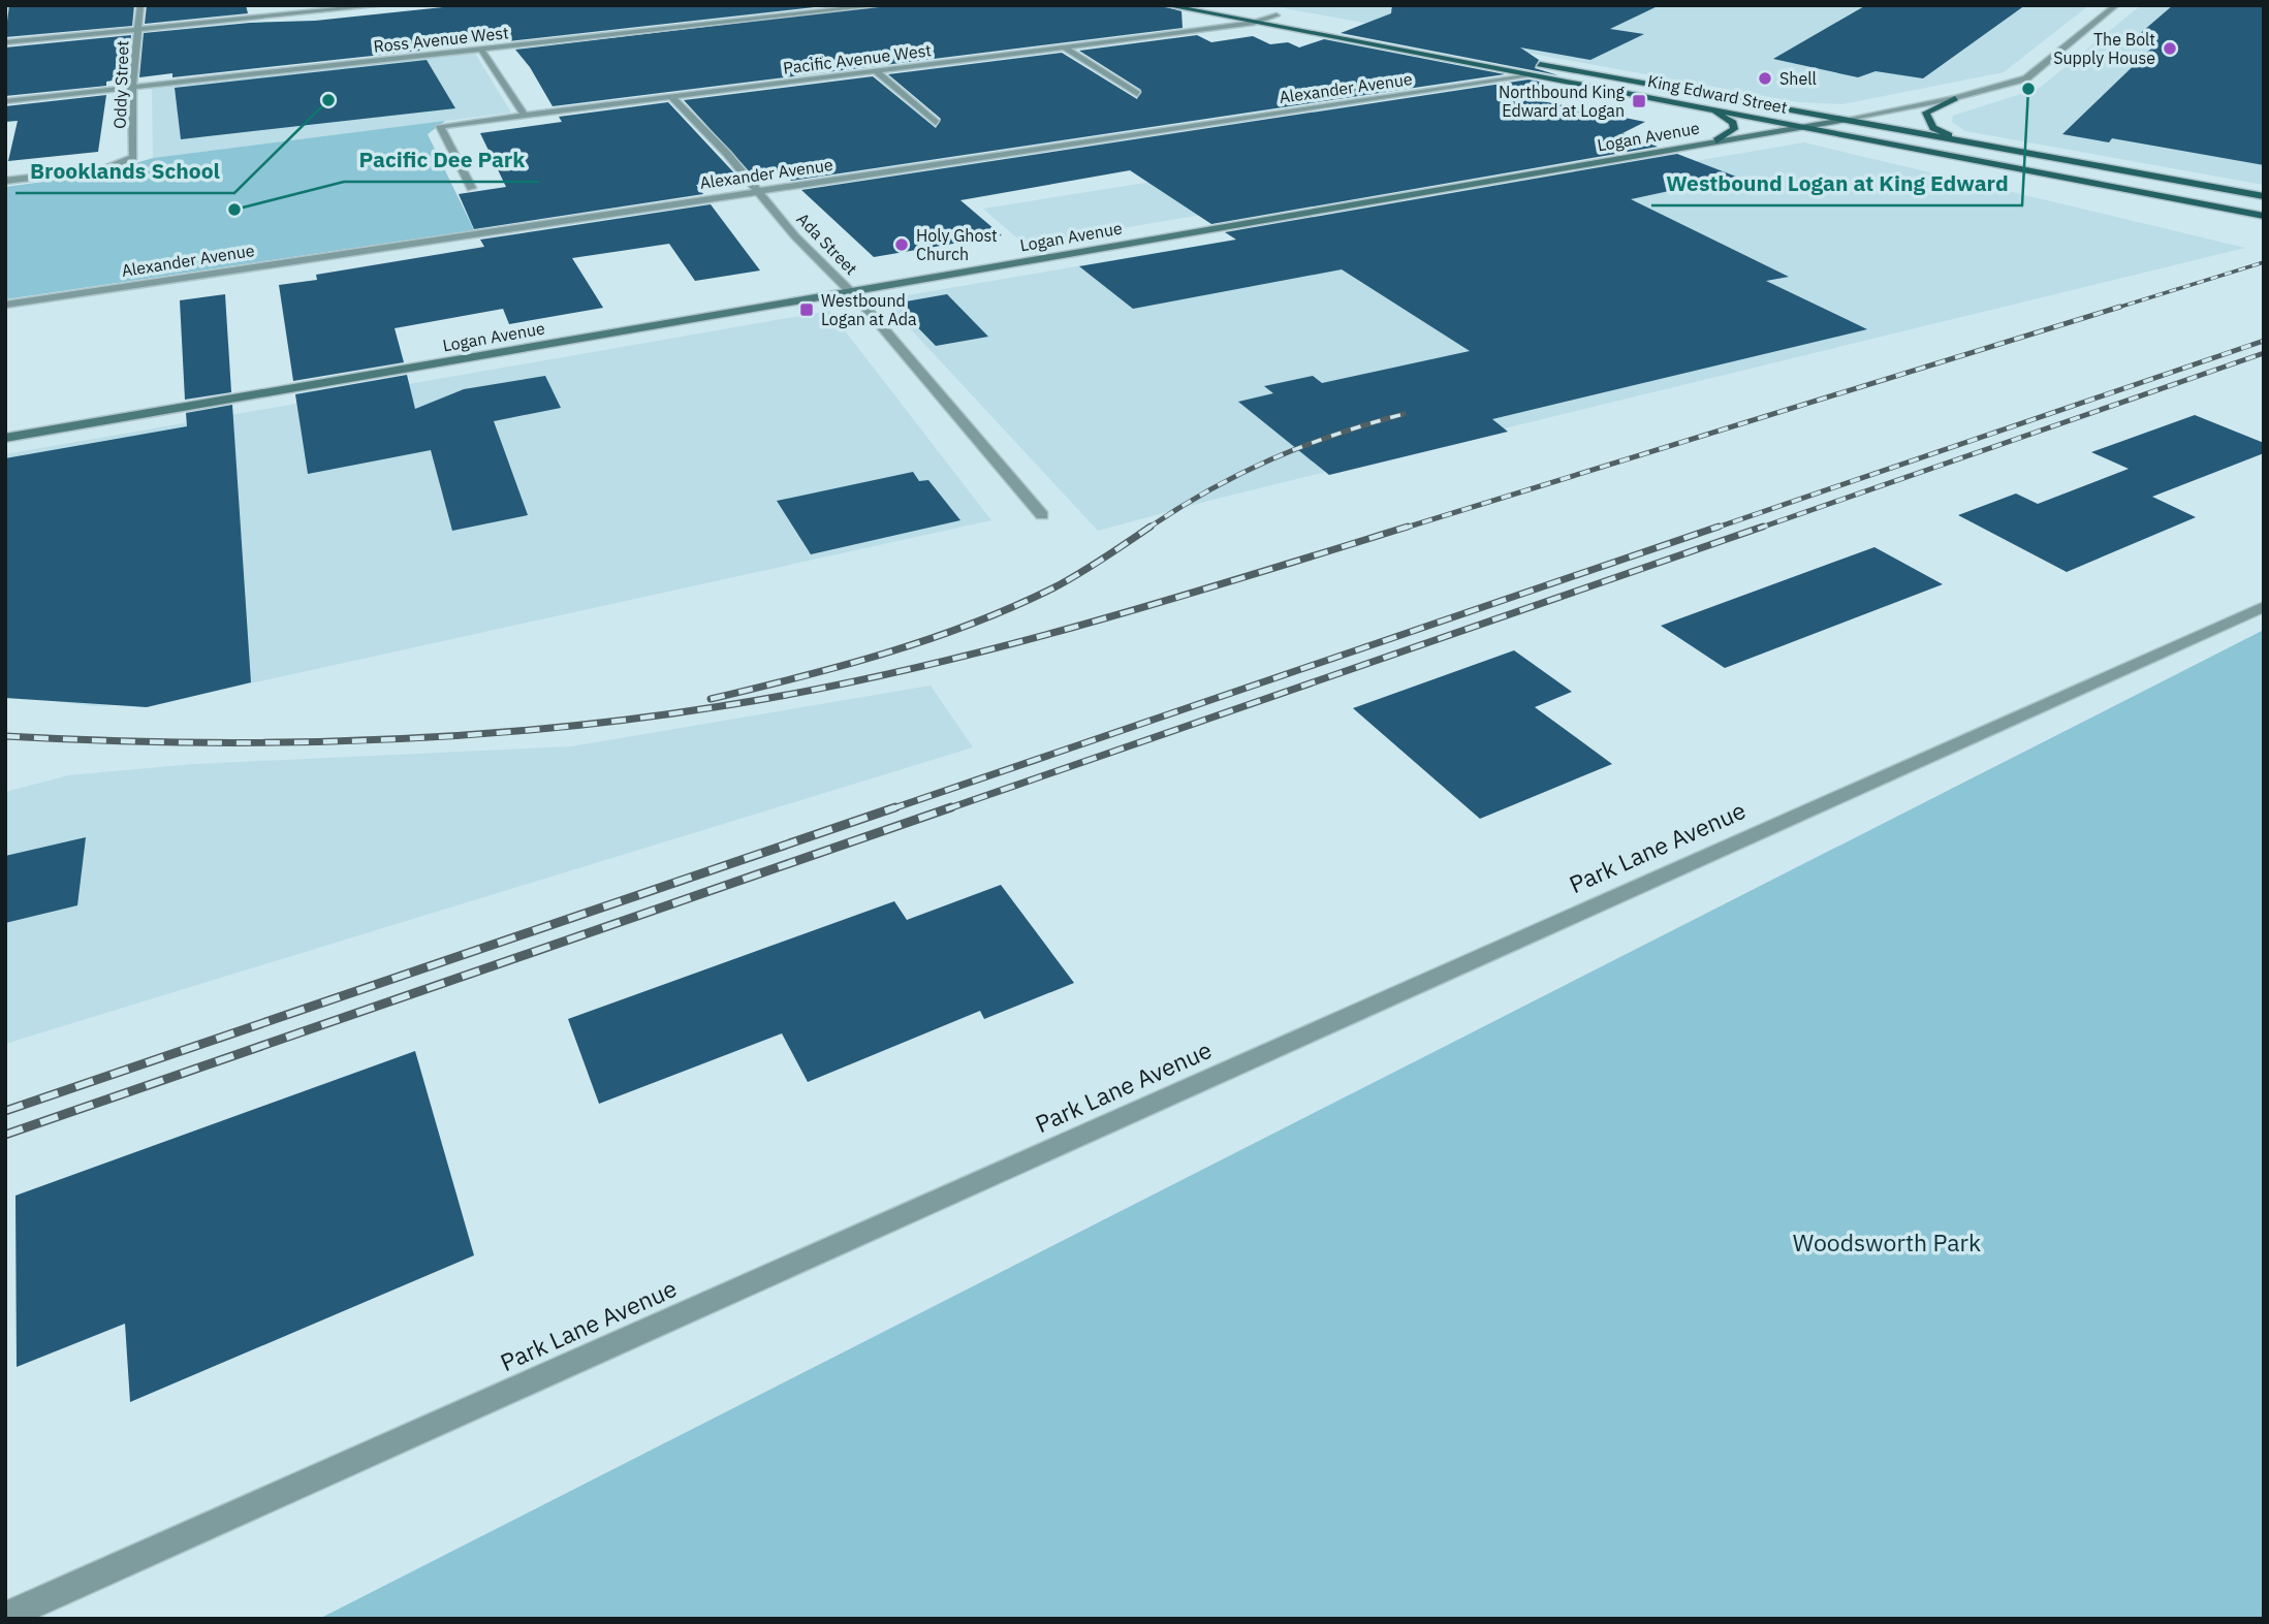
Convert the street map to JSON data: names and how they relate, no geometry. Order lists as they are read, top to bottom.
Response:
{
  "streets": {
    "main road": ["King Edward Street", "Logan Avenue"],
    "street": [
      "Ross Avenue West",
      "Pacific Avenue West",
      "Oddy Street",
      "Alexander Avenue",
      "Ada Street",
      "Park Lane Avenue"
    ]
  },
  "crossings": [
    ["Ross Avenue West", "Oddy Street"],
    ["Pacific Avenue West", "King Edward Street"],
    ["Pacific Avenue West", "Ada Street"],
    ["Alexander Avenue", "King Edward Street"],
    ["Alexander Avenue", "Ada Street"],
    ["King Edward Street", "Logan Avenue"],
    ["Logan Avenue", "Ada Street"]
  ],
  "parks": ["Woodsworth Park"],
  "places": {
    "other": [
      "The Bolt Supply House",
      "Shell",
      "Westbound Logan at King Edward",
      "Brooklands School",
      "Pacific Dee Park",
      "Holy Ghost Church"
    ],
    "transit": ["Northbound King Edward at Logan", "Westbound Logan at Ada"]
  }
}
